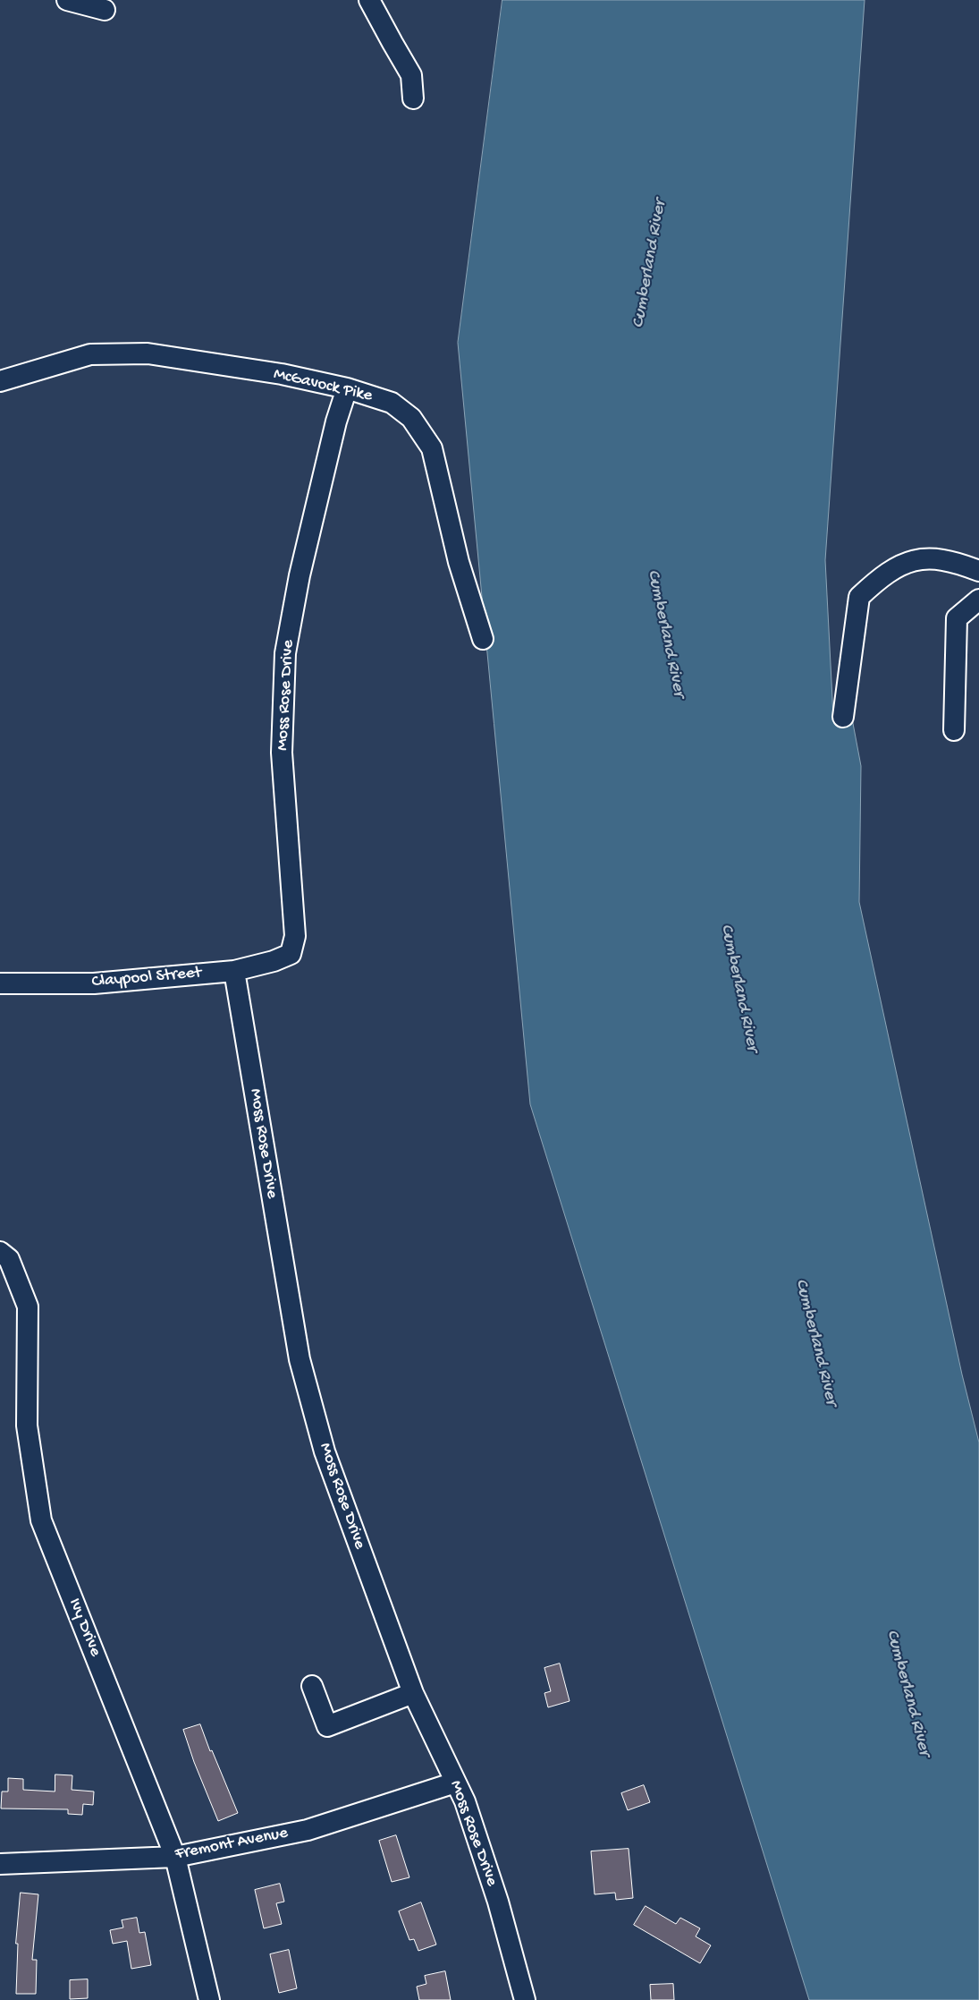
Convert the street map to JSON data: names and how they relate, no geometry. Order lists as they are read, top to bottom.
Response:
{
  "streets": {
    "street": [
      "McGavock Pike",
      "Moss Rose Drive",
      "Claypool Street",
      "Ivy Drive",
      "Fremont Avenue"
    ]
  },
  "crossings": [
    ["McGavock Pike", "Moss Rose Drive"],
    ["Moss Rose Drive", "Claypool Street"],
    ["Moss Rose Drive", "Fremont Avenue"],
    ["Ivy Drive", "Fremont Avenue"]
  ],
  "water": ["Cumberland River"]
}
